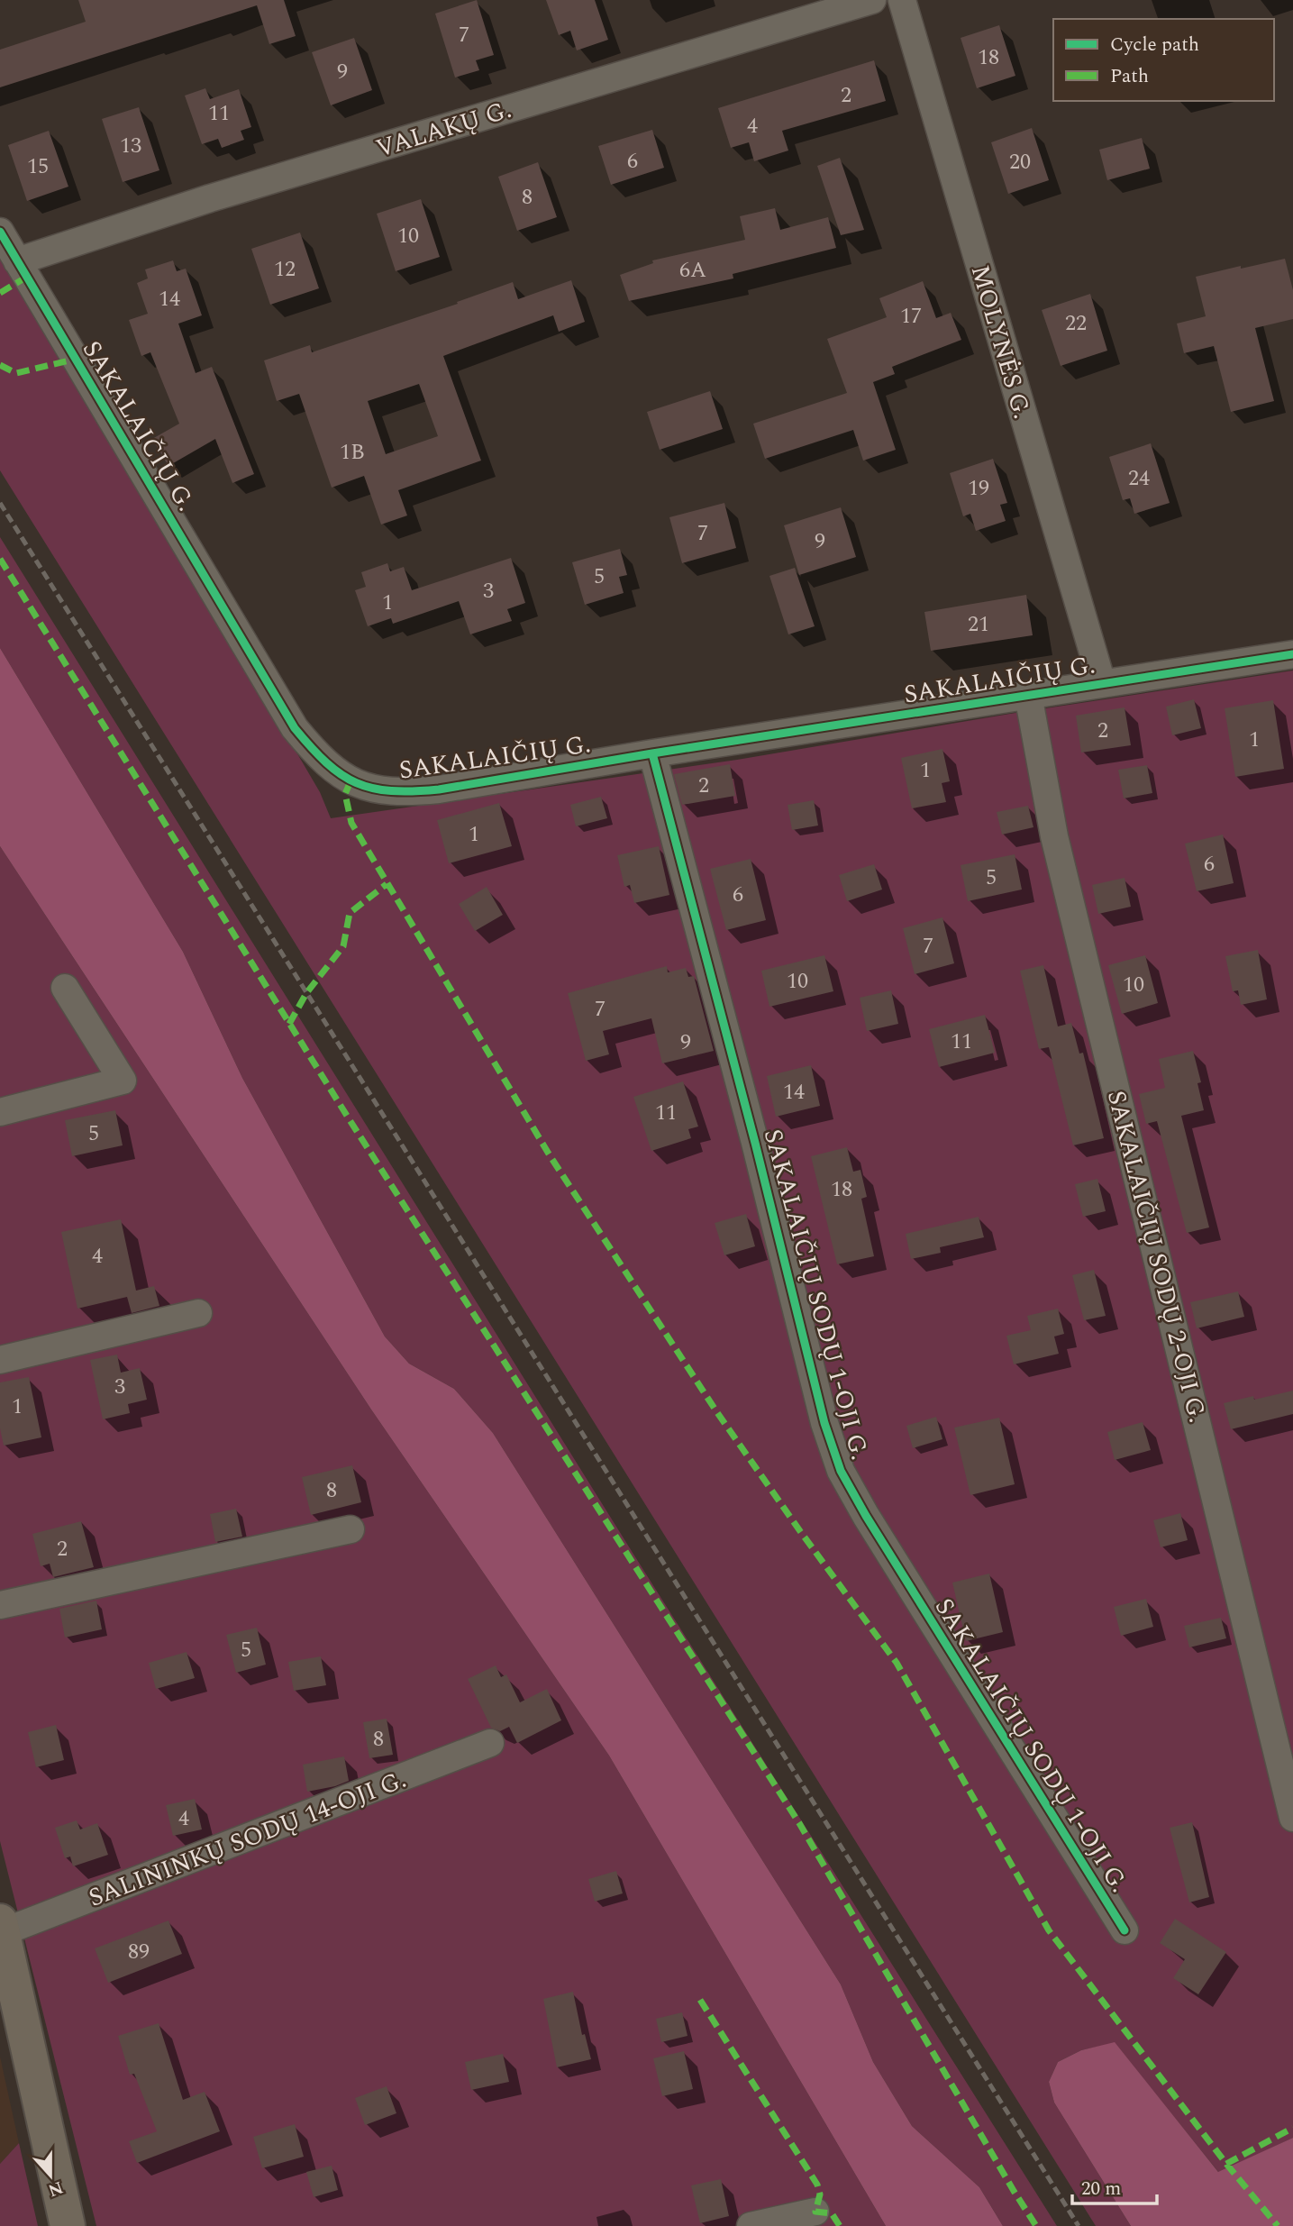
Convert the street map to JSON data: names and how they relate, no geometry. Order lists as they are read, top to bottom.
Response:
{
  "streets": {
    "street": [
      "VALAKŲ G.",
      "MOLYNĖS G.",
      "SAKALAIČIŲ G.",
      "SAKALAIČIŲ SODŲ 2-OJI G.",
      "SAKALAIČIŲ SODŲ 1-OJI G.",
      "SALININKŲ SODŲ 14-OJI G."
    ]
  },
  "crossings": [
    ["VALAKŲ G.", "SAKALAIČIŲ G."],
    ["MOLYNĖS G.", "SAKALAIČIŲ G."],
    ["SAKALAIČIŲ G.", "SAKALAIČIŲ SODŲ 2-OJI G."],
    ["SAKALAIČIŲ G.", "SAKALAIČIŲ SODŲ 1-OJI G."]
  ],
  "house_numbers": [
    "7",
    "18",
    "9",
    "2",
    "11",
    "4",
    "13",
    "6",
    "20",
    "15",
    "8",
    "10",
    "12",
    "6A",
    "14",
    "17",
    "22",
    "1B",
    "24",
    "19",
    "7",
    "9",
    "5",
    "3",
    "1",
    "21",
    "2",
    "1",
    "1",
    "2",
    "1",
    "6",
    "5",
    "6",
    "7",
    "10",
    "10",
    "7",
    "11",
    "9",
    "14",
    "11",
    "5",
    "18",
    "4",
    "3",
    "1",
    "8",
    "2",
    "5",
    "8",
    "4",
    "89"
  ],
  "legend": ["Cycle path", "Path"],
  "scale_bar": "20 m",
  "north": "bottom"
}
